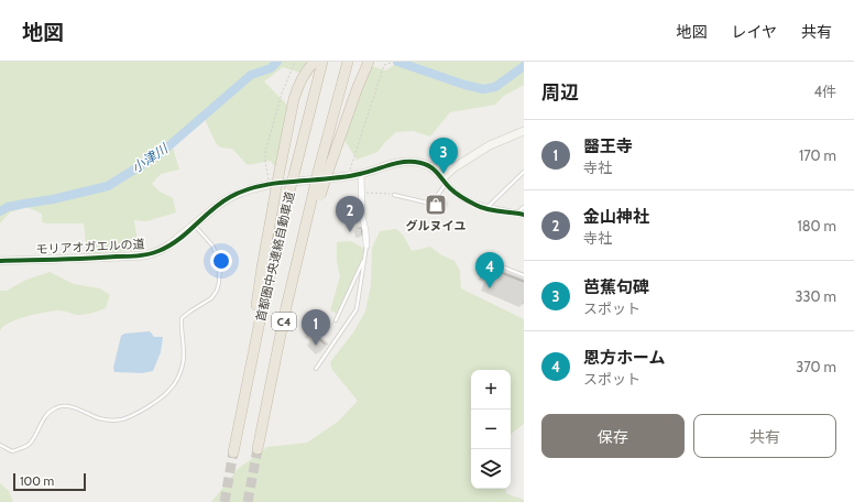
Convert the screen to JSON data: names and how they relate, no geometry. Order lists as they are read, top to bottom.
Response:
{
  "streets": {
    "highway": ["首都圏中央連絡自動車道", "C4"],
    "street": ["モリアオガエルの道"]
  },
  "water": ["小津川"],
  "places": {
    "shop": ["グルヌイユ"]
  },
  "scale_bar": "100 m",
  "page": {
    "header": "地図",
    "nav": ["地図", "レイヤ", "共有"],
    "heading": ["周辺", "4件"],
    "list": [
      {
        "mark": "1",
        "name": "醫王寺",
        "note": "寺社",
        "value": "170 m"
      },
      {
        "mark": "2",
        "name": "金山神社",
        "note": "寺社",
        "value": "180 m"
      },
      {
        "mark": "3",
        "name": "芭蕉句碑",
        "note": "スポット",
        "value": "330 m"
      },
      {
        "mark": "4",
        "name": "恩方ホーム",
        "note": "スポット",
        "value": "370 m"
      }
    ],
    "pins": [
      "3",
      "2",
      "4",
      "1"
    ],
    "map_buttons": ["+", "−"],
    "buttons": ["保存", "共有"],
    "scale": "100 m"
  }
}
